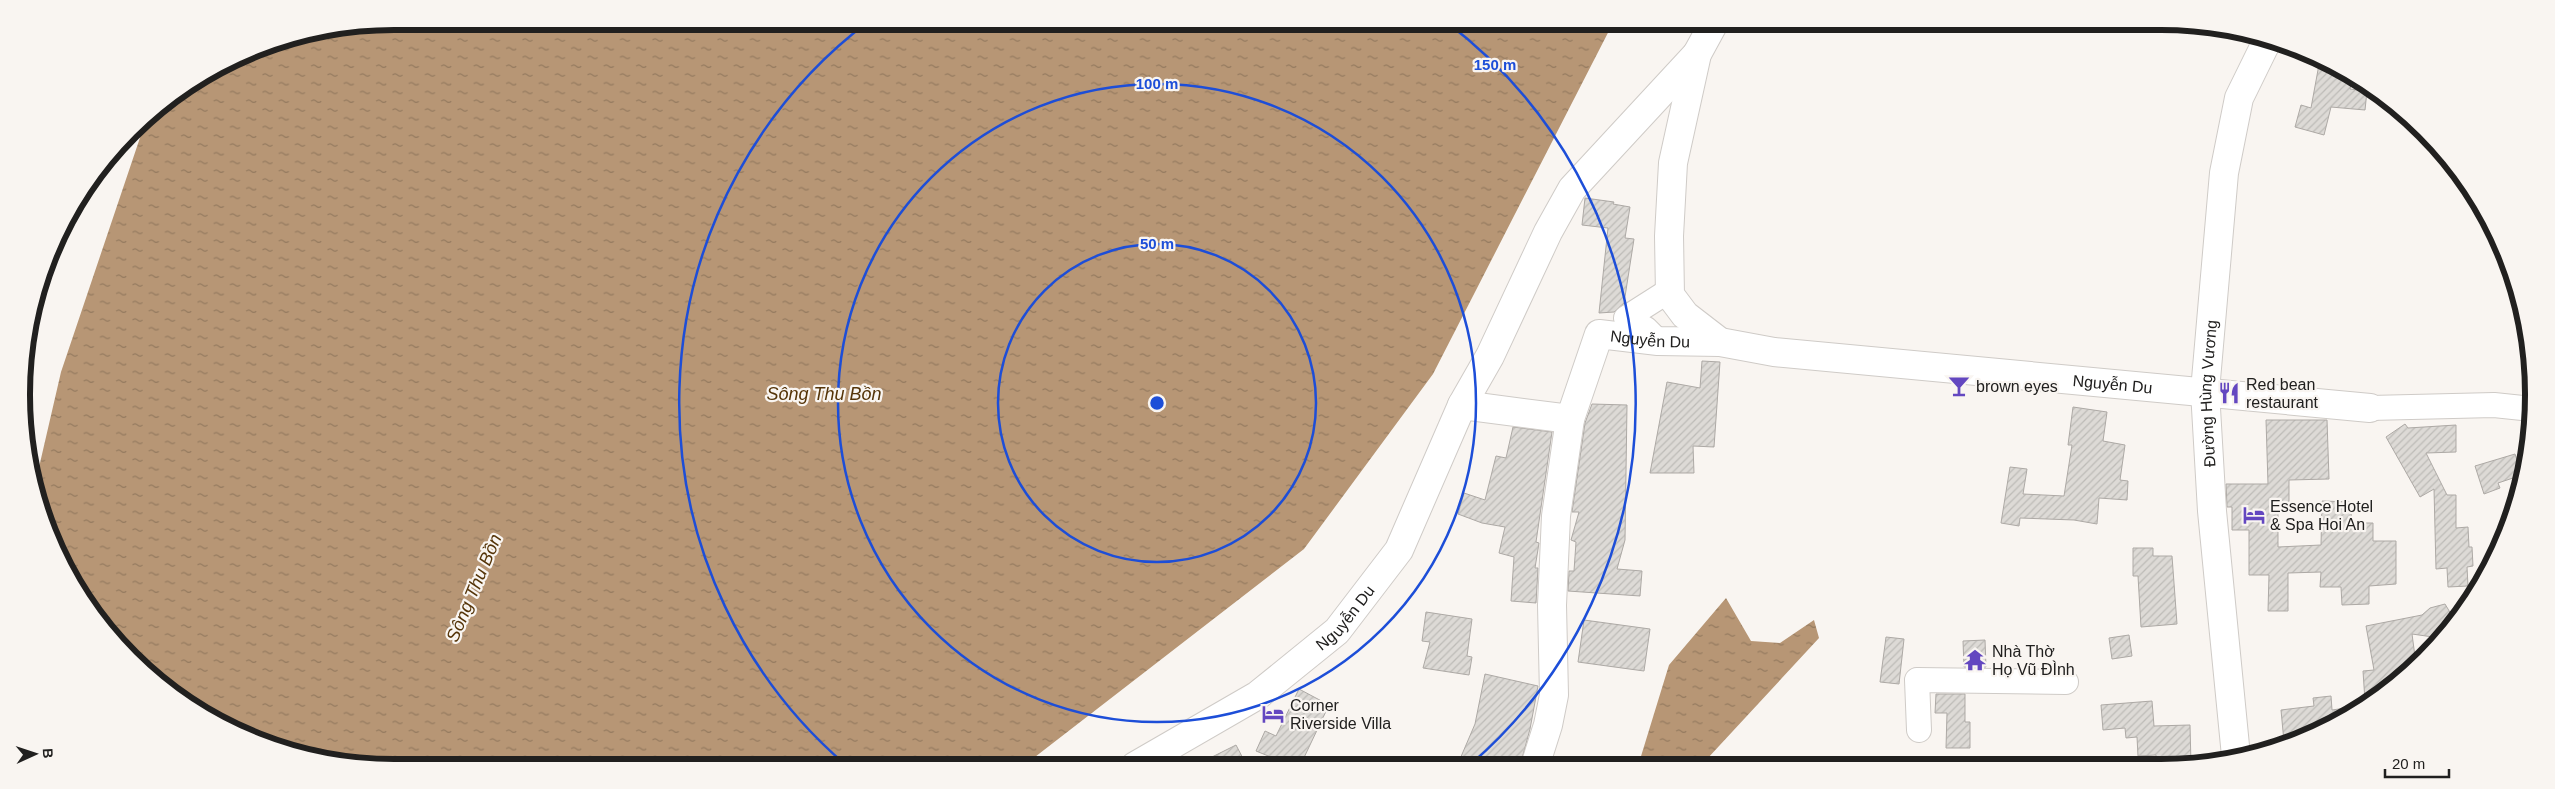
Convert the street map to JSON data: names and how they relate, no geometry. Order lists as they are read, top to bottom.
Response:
{
  "streets": {
    "street": ["Nguyễn Du", "Đường Hùng Vương"]
  },
  "crossings": [
    ["Nguyễn Du", "Đường Hùng Vương"]
  ],
  "water": ["Sông Thu Bồn"],
  "places": {
    "bar": ["brown eyes"],
    "restaurant": ["Red bean restaurant"],
    "hotel": ["Essence Hotel & Spa Hoi An", "Corner Riverside Villa"],
    "temple": ["Nhà Thờ Họ Vũ ĐÌnh"]
  },
  "scale_bar": "20 m",
  "north": "right",
  "rings": ["150 m", "100 m", "50 m"]
}
